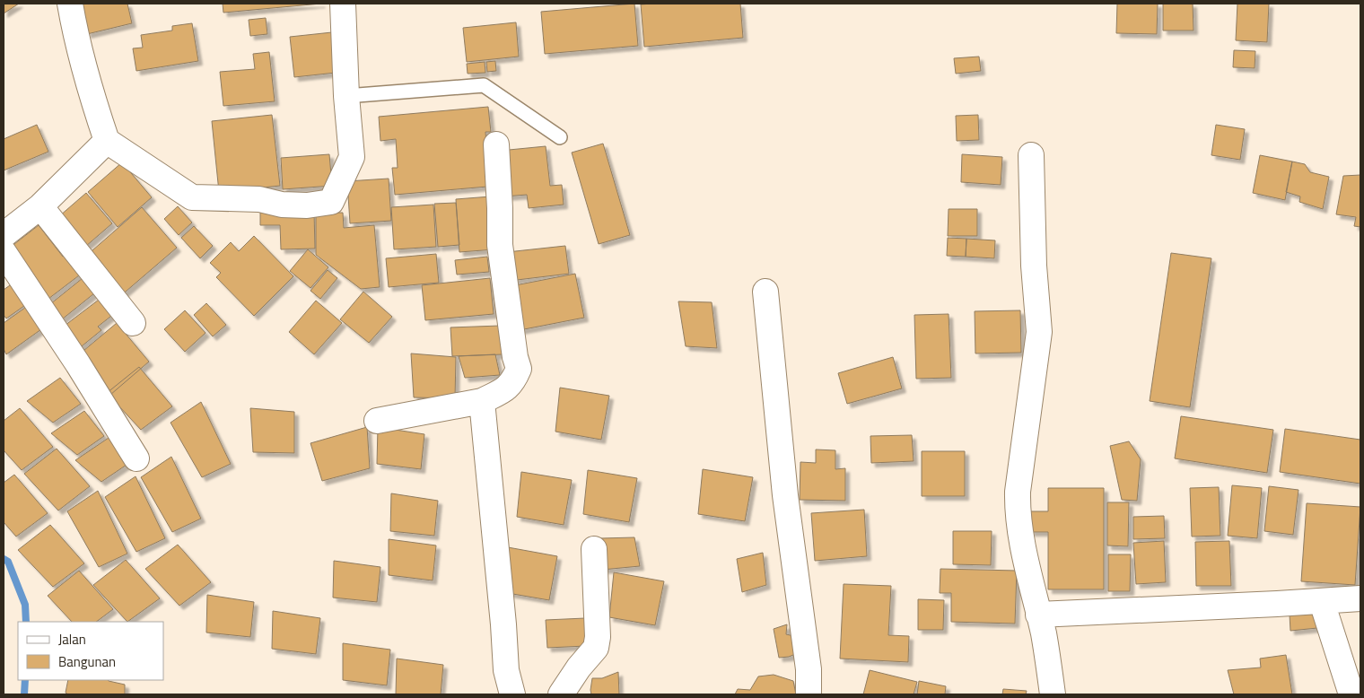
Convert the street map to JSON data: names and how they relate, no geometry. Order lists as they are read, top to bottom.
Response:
{
  "legend": ["Jalan", "Bangunan"]
}
